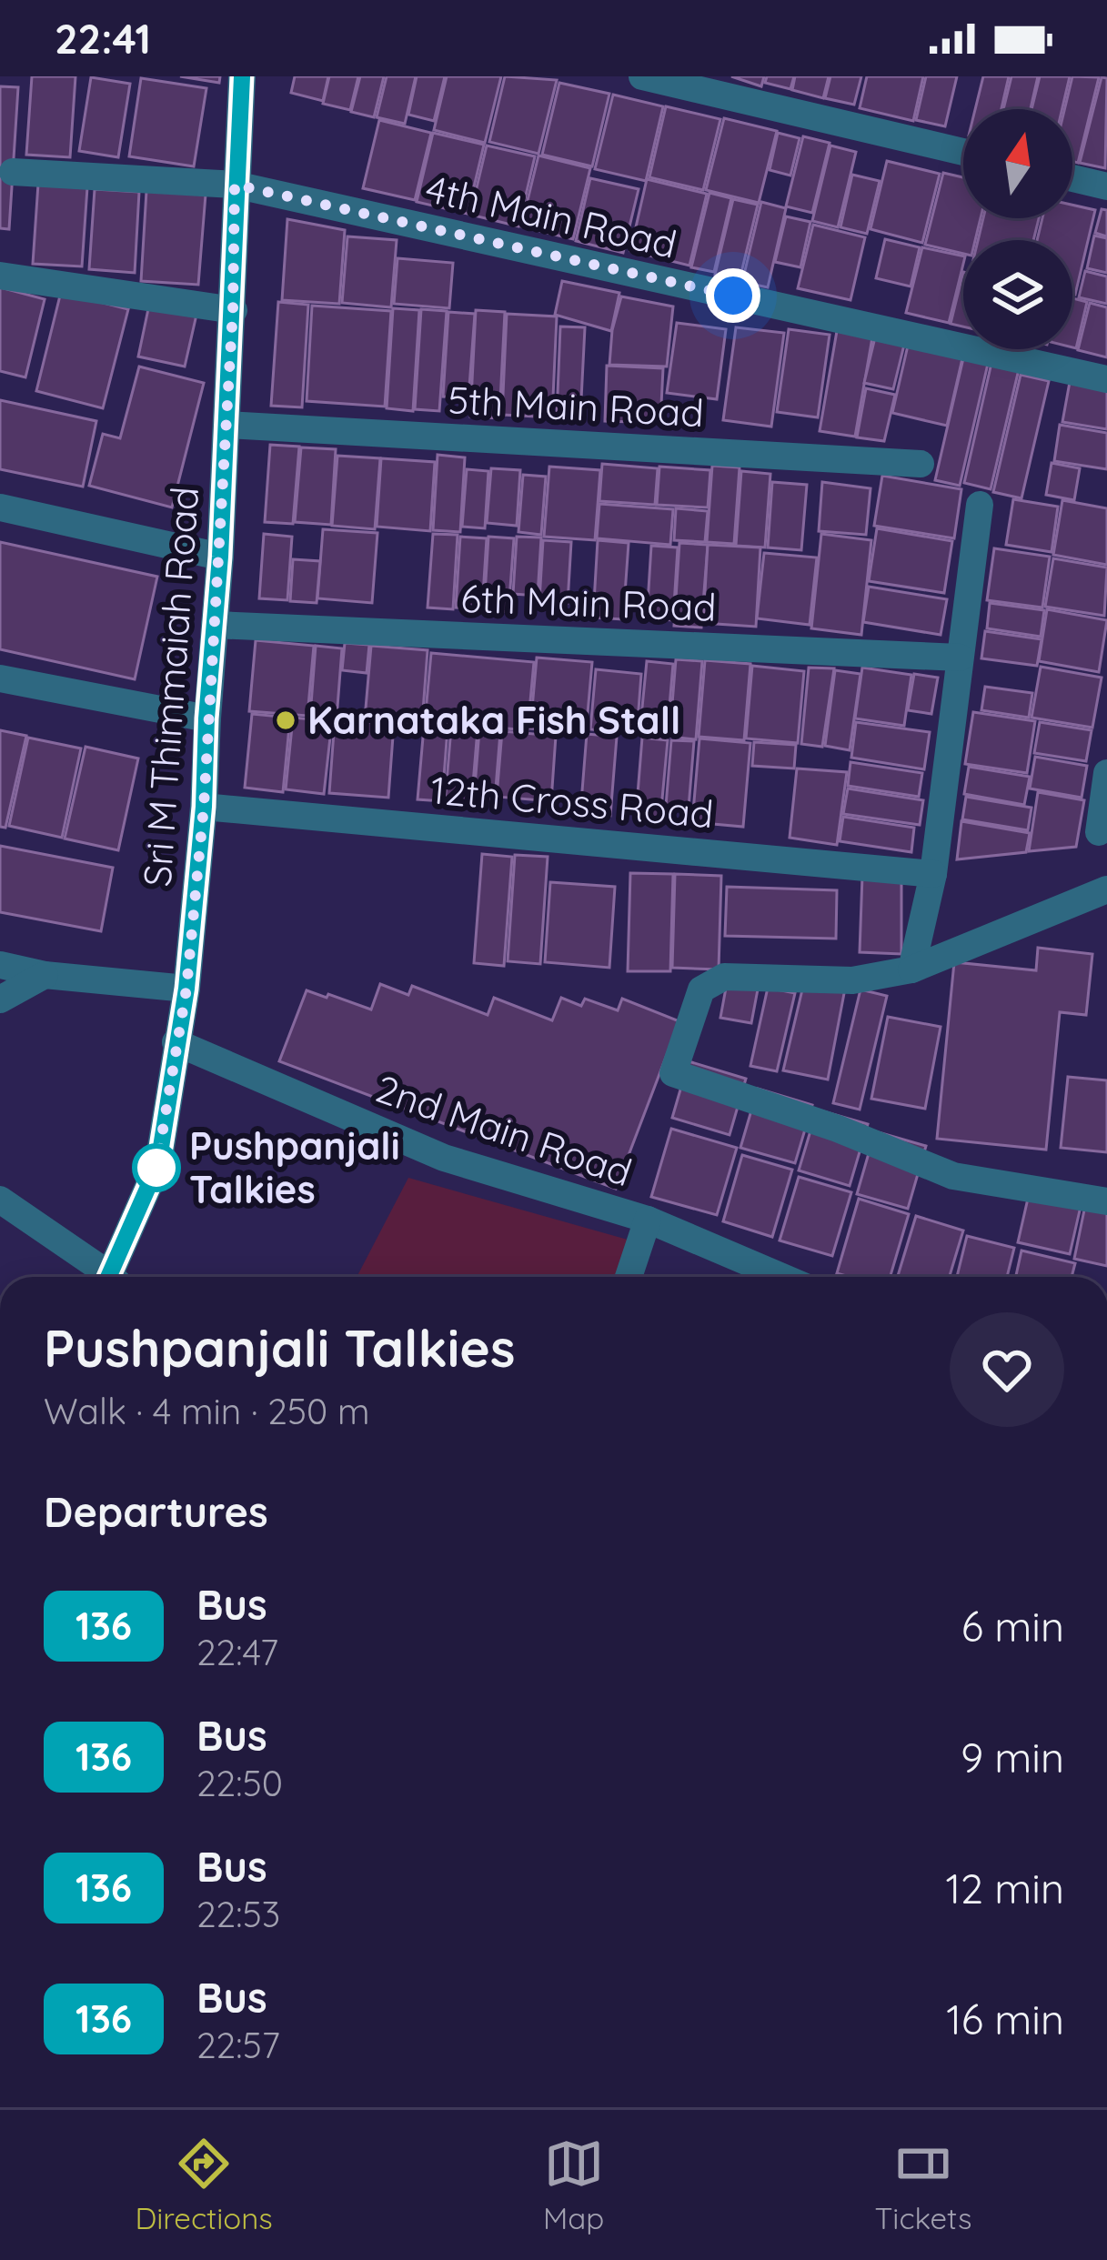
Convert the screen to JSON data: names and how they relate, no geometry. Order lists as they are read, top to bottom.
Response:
{
  "streets": {
    "street": [
      "4th Main Road",
      "5th Main Road",
      "6th Main Road",
      "Sri M Thimmaiah Road",
      "12th Cross Road",
      "2nd Main Road"
    ]
  },
  "crossings": [
    ["4th Main Road", "Sri M Thimmaiah Road"],
    ["5th Main Road", "Sri M Thimmaiah Road"],
    ["6th Main Road", "Sri M Thimmaiah Road"],
    ["Sri M Thimmaiah Road", "12th Cross Road"],
    ["Sri M Thimmaiah Road", "2nd Main Road"]
  ],
  "places": ["Karnataka Fish Stall", "Pushpanjali Talkies"],
  "lines": ["bus line 136"],
  "north": "top",
  "page": {
    "status": "22:41",
    "heading": [
      ["Pushpanjali Talkies", "Walk · 4 min · 250 m"],
      "Departures"
    ],
    "list": [
      {
        "mark": "136",
        "name": "Bus",
        "note": "22:47",
        "value": "6 min"
      },
      {
        "mark": "136",
        "name": "Bus",
        "note": "22:50",
        "value": "9 min"
      },
      {
        "mark": "136",
        "name": "Bus",
        "note": "22:53",
        "value": "12 min"
      },
      {
        "mark": "136",
        "name": "Bus",
        "note": "22:57",
        "value": "16 min"
      }
    ],
    "tabs": ["Directions", "Map", "Tickets"]
  }
}
